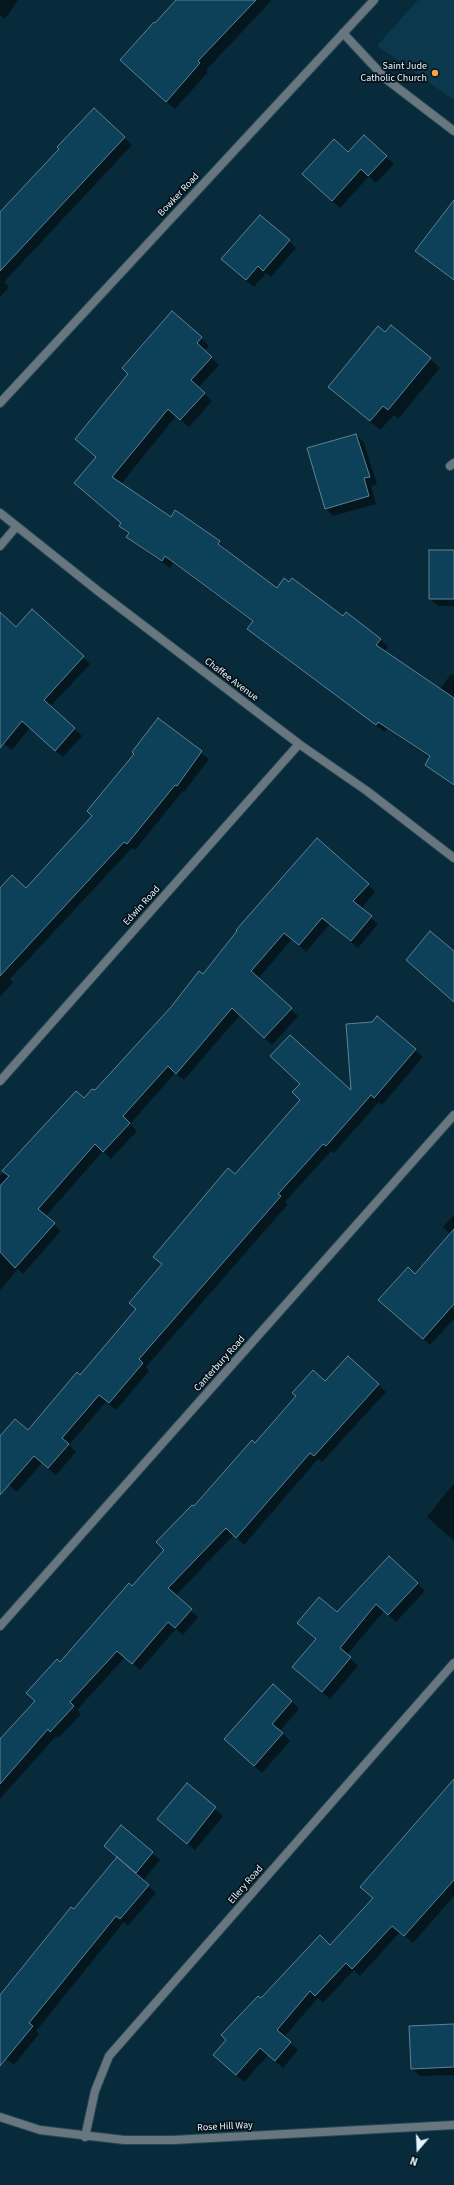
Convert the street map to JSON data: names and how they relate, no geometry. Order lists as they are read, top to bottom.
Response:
{
  "streets": {
    "street": [
      "Bowker Road",
      "Chaffee Avenue",
      "Edwin Road",
      "Canterbury Road",
      "Ellery Road",
      "Rose Hill Way"
    ]
  },
  "crossings": [
    ["Chaffee Avenue", "Edwin Road"],
    ["Ellery Road", "Rose Hill Way"]
  ],
  "places": ["Saint Jude Catholic Church"],
  "north": "bottom"
}
